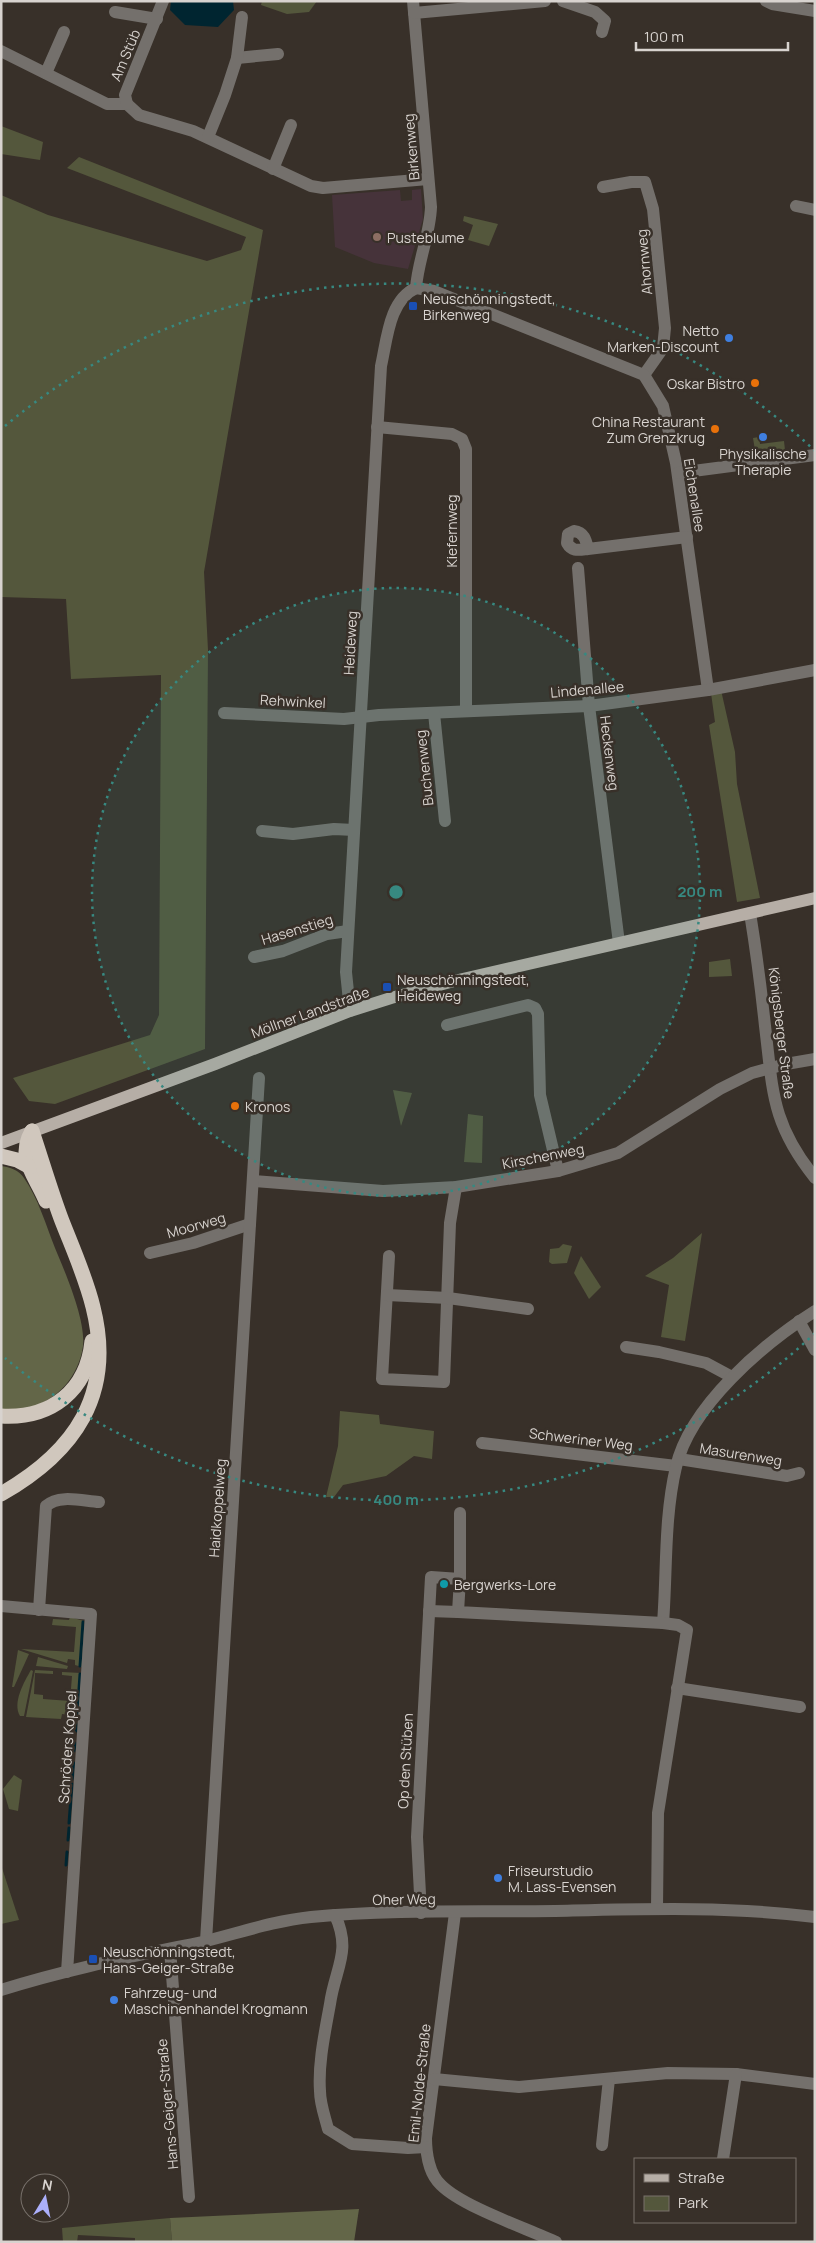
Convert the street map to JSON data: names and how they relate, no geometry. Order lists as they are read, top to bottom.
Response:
{
  "streets": {
    "main road": ["Möllner Landstraße"],
    "street": [
      "Am Stüb",
      "Birkenweg",
      "Ahornweg",
      "Eichenallee",
      "Kiefernweg",
      "Heideweg",
      "Lindenallee",
      "Rehwinkel",
      "Heckenweg",
      "Buchenweg",
      "Hasenstieg",
      "Königsberger Straße",
      "Kirschenweg",
      "Moorweg",
      "Schweriner Weg",
      "Masurenweg",
      "Haidkoppelweg",
      "Schröders Koppel",
      "Op den Stüben",
      "Oher Weg",
      "Emil-Nolde-Straße",
      "Hans-Geiger-Straße"
    ]
  },
  "crossings": [
    ["Birkenweg", "Heideweg"],
    ["Ahornweg", "Eichenallee"],
    ["Eichenallee", "Lindenallee"],
    ["Kiefernweg", "Heideweg"],
    ["Kiefernweg", "Lindenallee"],
    ["Heideweg", "Lindenallee"],
    ["Heideweg", "Rehwinkel"],
    ["Heideweg", "Hasenstieg"],
    ["Heideweg", "Möllner Landstraße"],
    ["Lindenallee", "Rehwinkel"],
    ["Lindenallee", "Heckenweg"],
    ["Lindenallee", "Buchenweg"],
    ["Heckenweg", "Möllner Landstraße"],
    ["Möllner Landstraße", "Königsberger Straße"],
    ["Königsberger Straße", "Kirschenweg"],
    ["Kirschenweg", "Haidkoppelweg"],
    ["Moorweg", "Haidkoppelweg"],
    ["Schweriner Weg", "Masurenweg"],
    ["Haidkoppelweg", "Oher Weg"],
    ["Schröders Koppel", "Oher Weg"],
    ["Op den Stüben", "Oher Weg"],
    ["Oher Weg", "Emil-Nolde-Straße"],
    ["Oher Weg", "Hans-Geiger-Straße"]
  ],
  "places": {
    "other": [
      "Pusteblume",
      "Netto Marken-Discount",
      "Oskar Bistro",
      "China Restaurant Zum Grenzkrug",
      "Physikalische Therapie",
      "Kronos",
      "Bergwerks-Lore",
      "Friseurstudio M. Lass-Evensen",
      "Fahrzeug- und Maschinenhandel Krogmann"
    ],
    "transit": ["Neuschönningstedt, Birkenweg", "Neuschönningstedt, Heideweg", "Neuschönningstedt, Hans-Geiger-Straße"]
  },
  "legend": ["Straße", "Park"],
  "scale_bar": "100 m",
  "north": "top",
  "rings": ["200 m", "400 m"]
}
